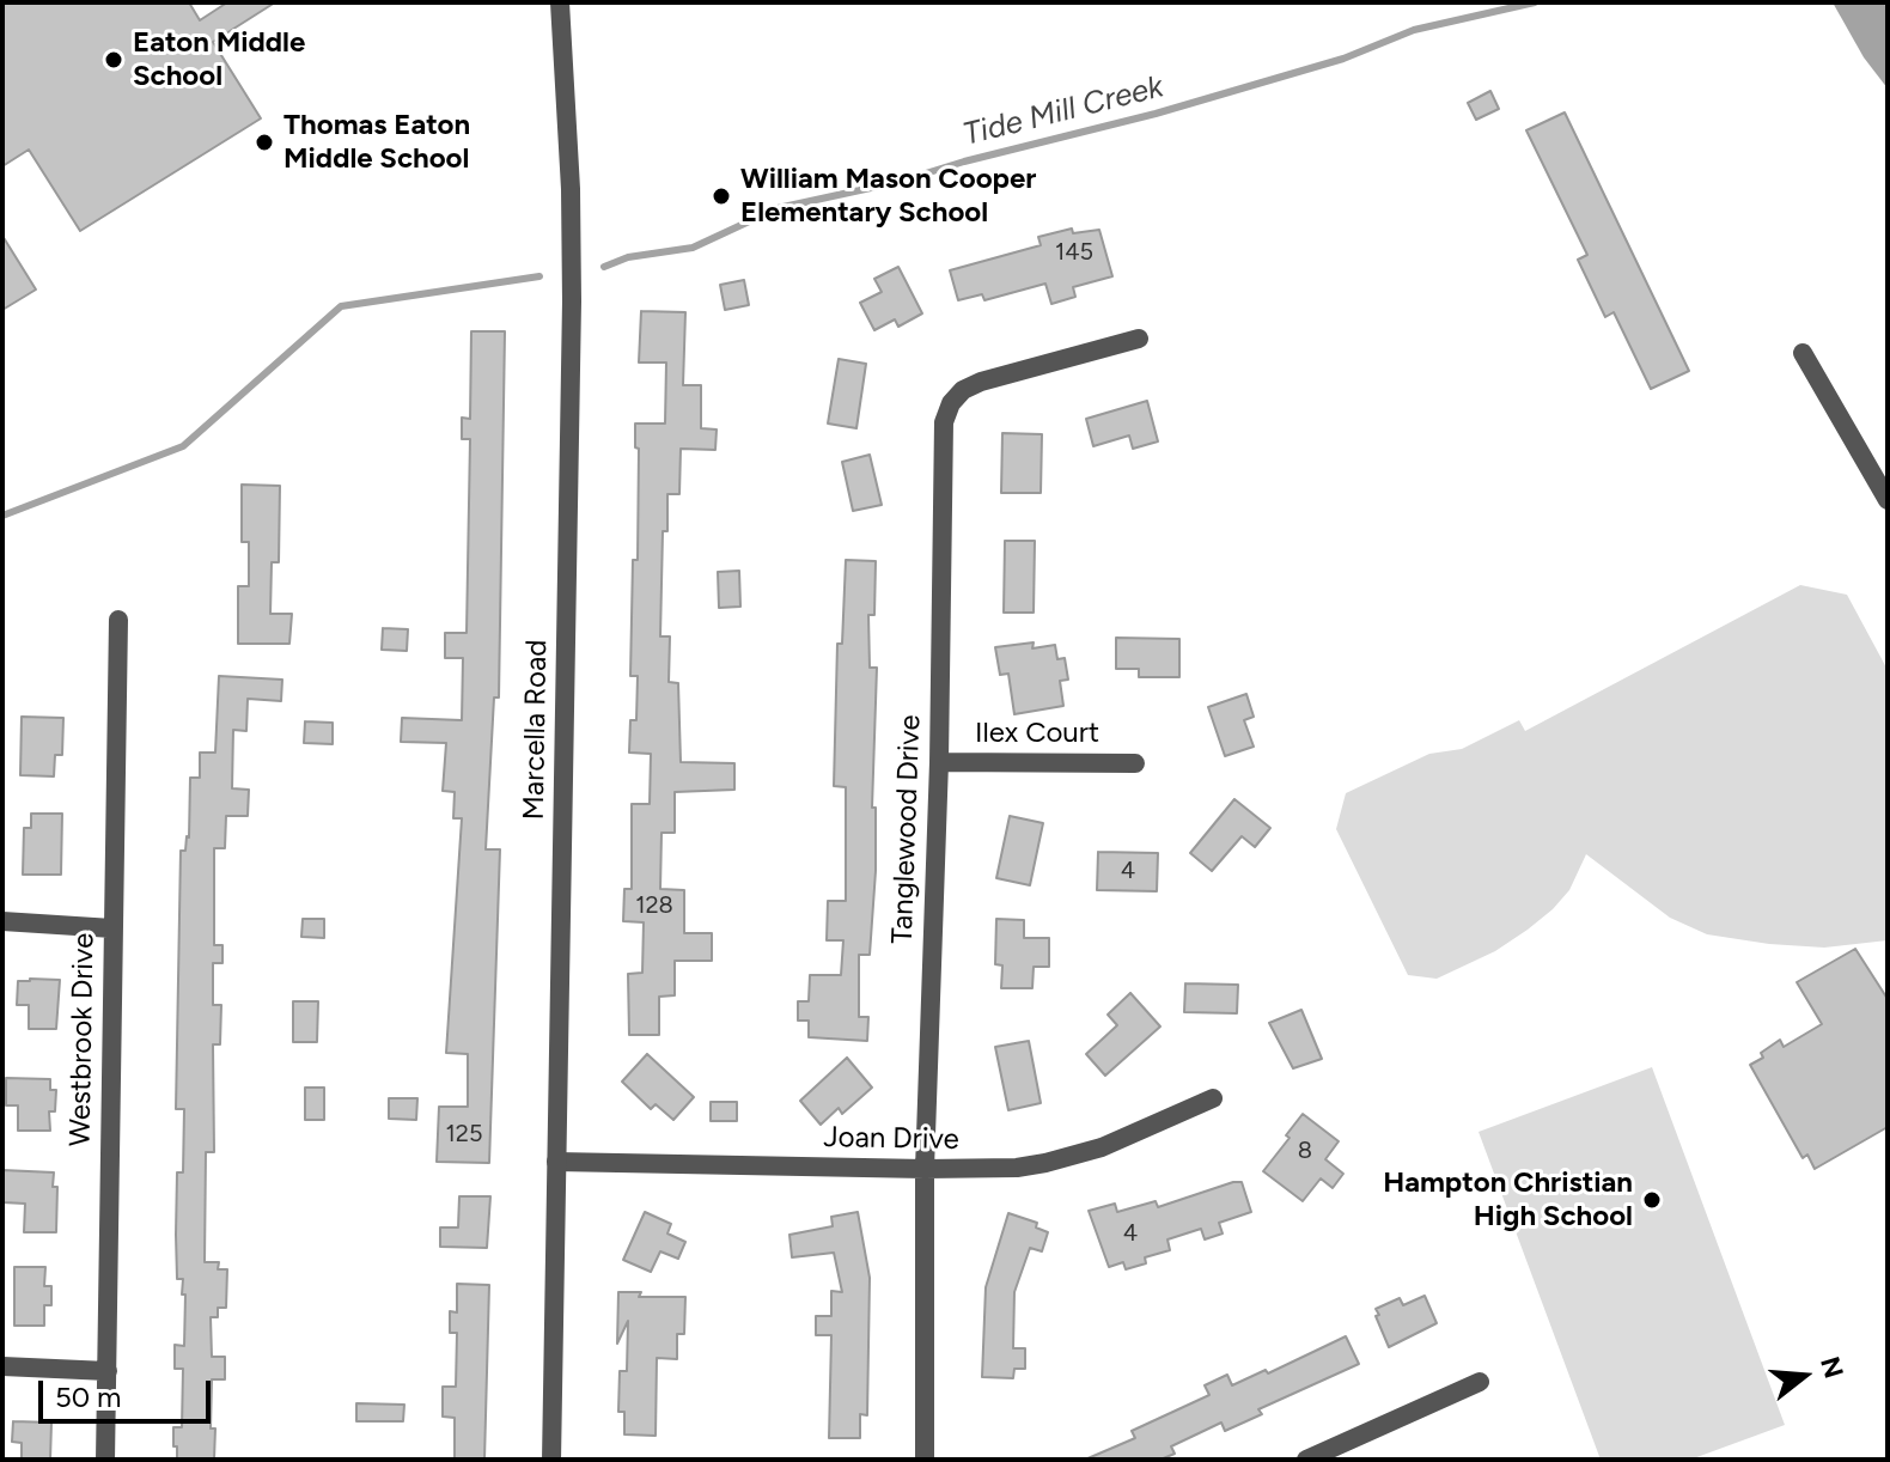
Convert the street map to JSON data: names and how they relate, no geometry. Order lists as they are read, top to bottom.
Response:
{
  "streets": {
    "street": [
      "Marcella Road",
      "Ilex Court",
      "Tanglewood Drive",
      "Westbrook Drive",
      "Joan Drive"
    ]
  },
  "crossings": [
    ["Marcella Road", "Joan Drive"],
    ["Ilex Court", "Tanglewood Drive"],
    ["Tanglewood Drive", "Joan Drive"]
  ],
  "water": ["Tide Mill Creek"],
  "places": [
    "Eaton Middle School",
    "Thomas Eaton Middle School",
    "William Mason Cooper Elementary School",
    "Hampton Christian High School"
  ],
  "house_numbers": [
    "145",
    "4",
    "128",
    "125",
    "8",
    "4"
  ],
  "scale_bar": "50 m",
  "north": "right"
}
